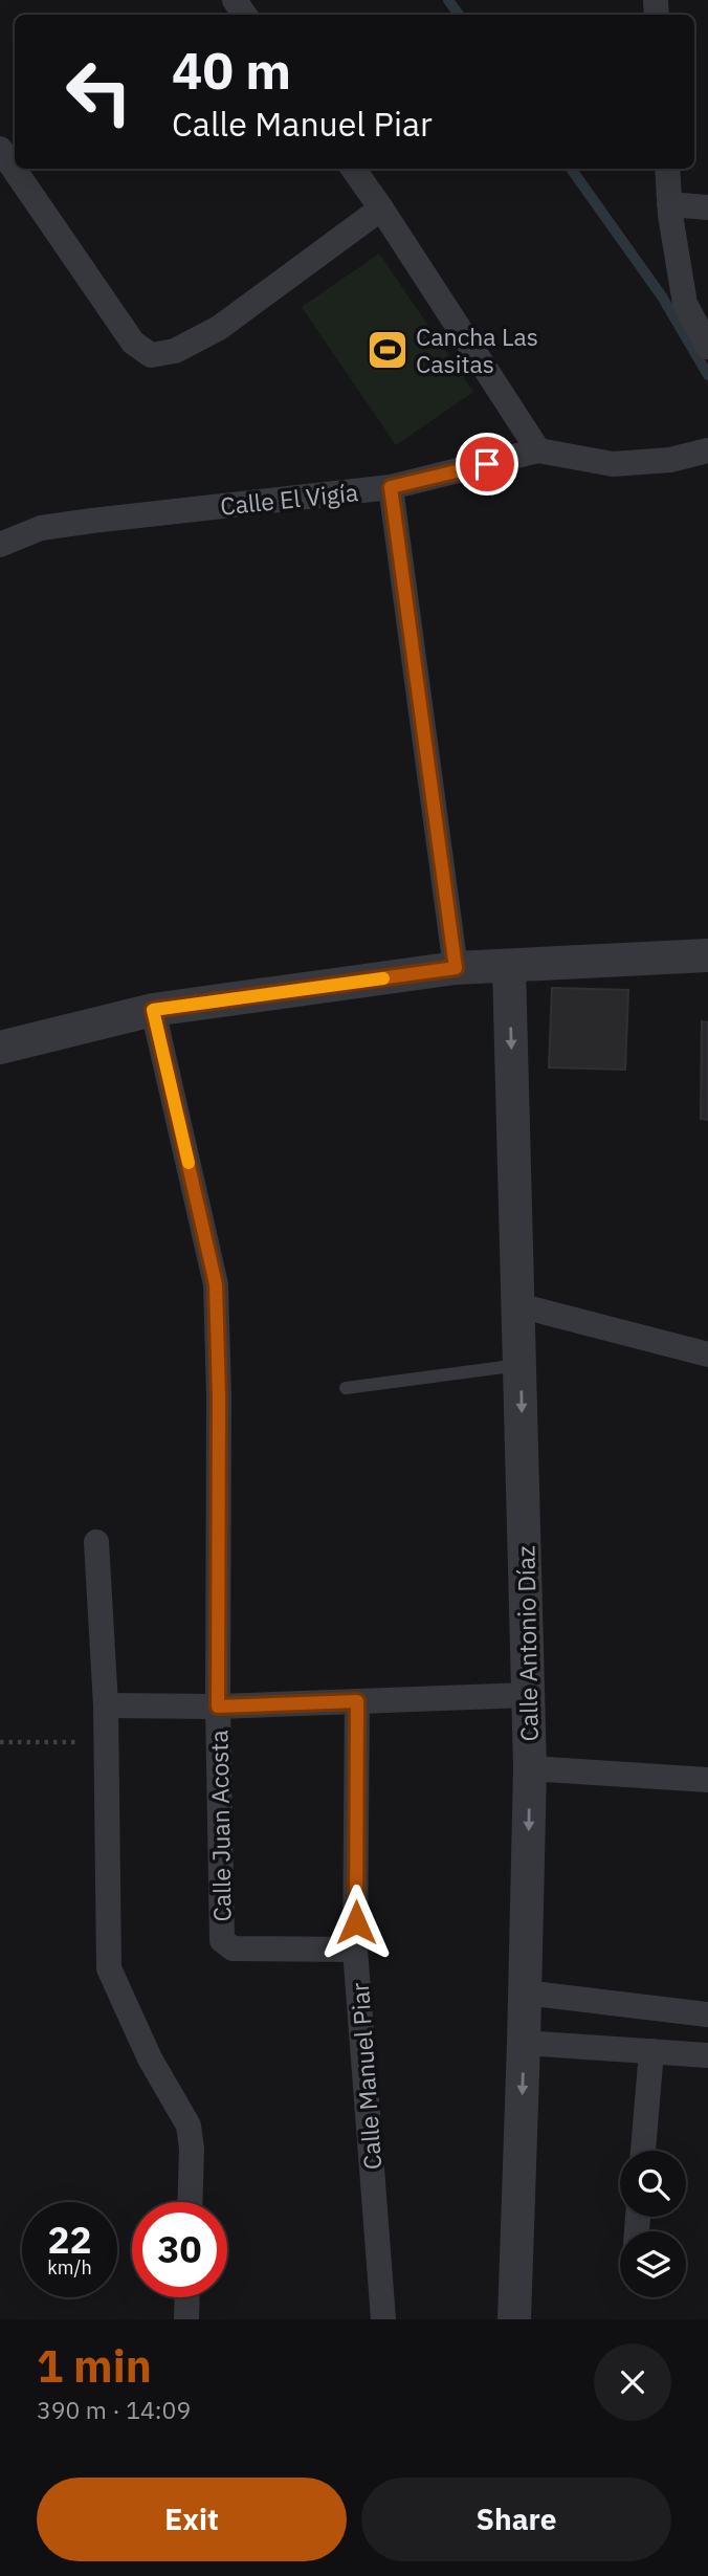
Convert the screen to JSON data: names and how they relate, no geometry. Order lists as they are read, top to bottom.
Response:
{
  "streets": {
    "street": [
      "Calle El Vigía",
      "Calle Antonio Díaz",
      "Calle Juan Acosta",
      "Calle Manuel Piar"
    ]
  },
  "crossings": [
    ["Calle Juan Acosta", "Calle Manuel Piar"]
  ],
  "one_way": ["Calle Antonio Díaz"],
  "places": {
    "sports": ["Cancha Las Casitas"]
  },
  "page": {
    "turn": ["40 m", "Calle Manuel Piar"],
    "speed": "22 km/h",
    "limit": "30",
    "heading": ["1 min", "390 m · 14:09"],
    "buttons": ["Exit", "Share"]
  }
}
